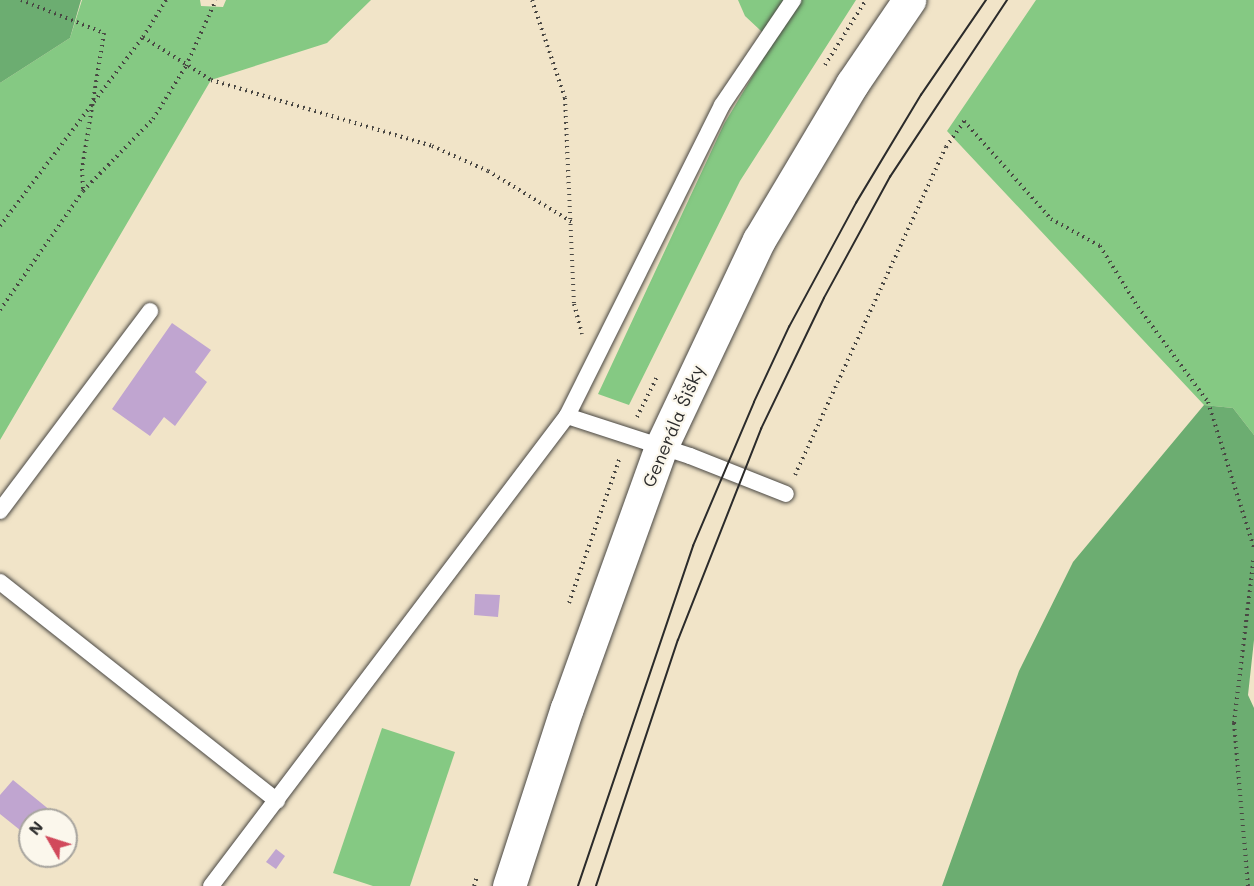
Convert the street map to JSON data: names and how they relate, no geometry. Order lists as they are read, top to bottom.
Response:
{
  "streets": {
    "main road": ["Generála Šišky"]
  },
  "north": "top left"
}
